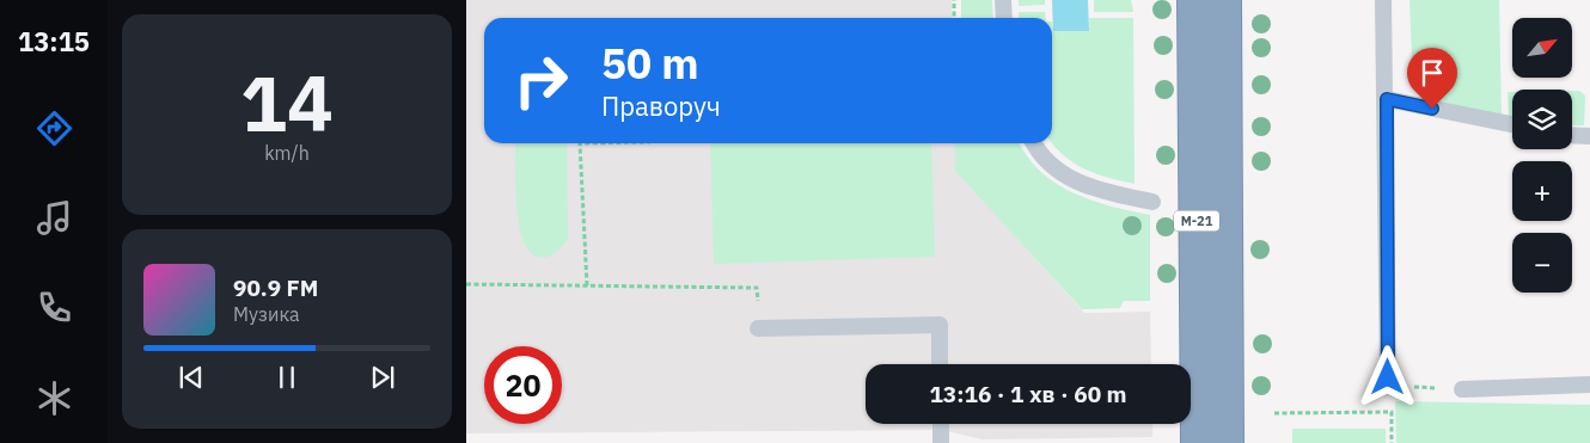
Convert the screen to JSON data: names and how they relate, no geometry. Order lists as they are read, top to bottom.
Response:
{
  "streets": {
    "highway": ["М-21"]
  },
  "north": "top right",
  "page": {
    "tabs": "13:15",
    "tile": ["14", "km/h"],
    "map_buttons": ["+", "−"],
    "turn": ["50 m", "Праворуч"],
    "song": ["90.9 FM", "Музика"],
    "limit": "20",
    "trip": "13:16 · 1 хв · 60 m"
  }
}
